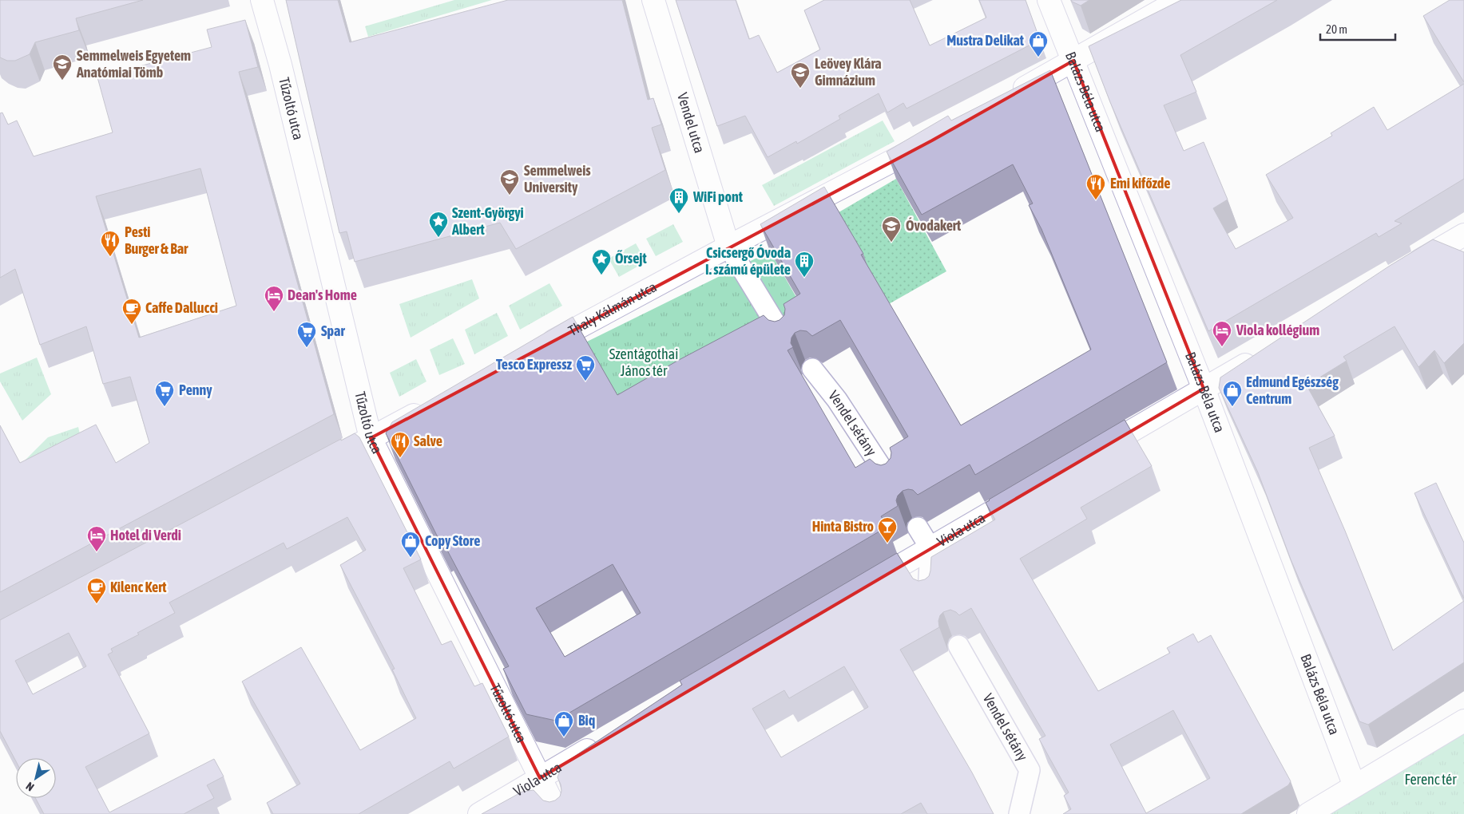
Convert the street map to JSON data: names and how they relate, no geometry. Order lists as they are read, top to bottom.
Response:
{
  "streets": {
    "street": [
      "Balázs Béla utca",
      "Tűzoltó utca",
      "Vendel utca",
      "Thaly Kálmán utca",
      "Vendel sétány",
      "Viola utca"
    ]
  },
  "crossings": [
    ["Tűzoltó utca", "Viola utca"],
    ["Vendel utca", "Thaly Kálmán utca"]
  ],
  "parks": ["Szentágothai János tér", "Ferenc tér"],
  "places": {
    "shop": [
      "Mustra Delikat",
      "Edmund Egészség Centrum",
      "Copy Store",
      "Biq"
    ],
    "school or university": [
      "Semmelweis Egyetem Anatómiai Tömb",
      "Leövey Klára Gimnázium",
      "Semmelweis University",
      "Óvodakert"
    ],
    "restaurant": ["Emi kifőzde", "Pesti Burger & Bar", "Salve"],
    "building": ["WiFi pont", "Csicsergő Óvoda I. számú épülete"],
    "place": ["Szent-Györgyi Albert", "Őrsejt"],
    "hotel": ["Dean's Home", "Viola kollégium", "Hotel di Verdi"],
    "cafe": ["Caffe Dallucci", "Kilenc Kert"],
    "supermarket": ["Spar", "Tesco Expressz", "Penny"],
    "bar": ["Hinta Bistro"]
  },
  "scale_bar": "20 m",
  "north": "bottom left"
}
